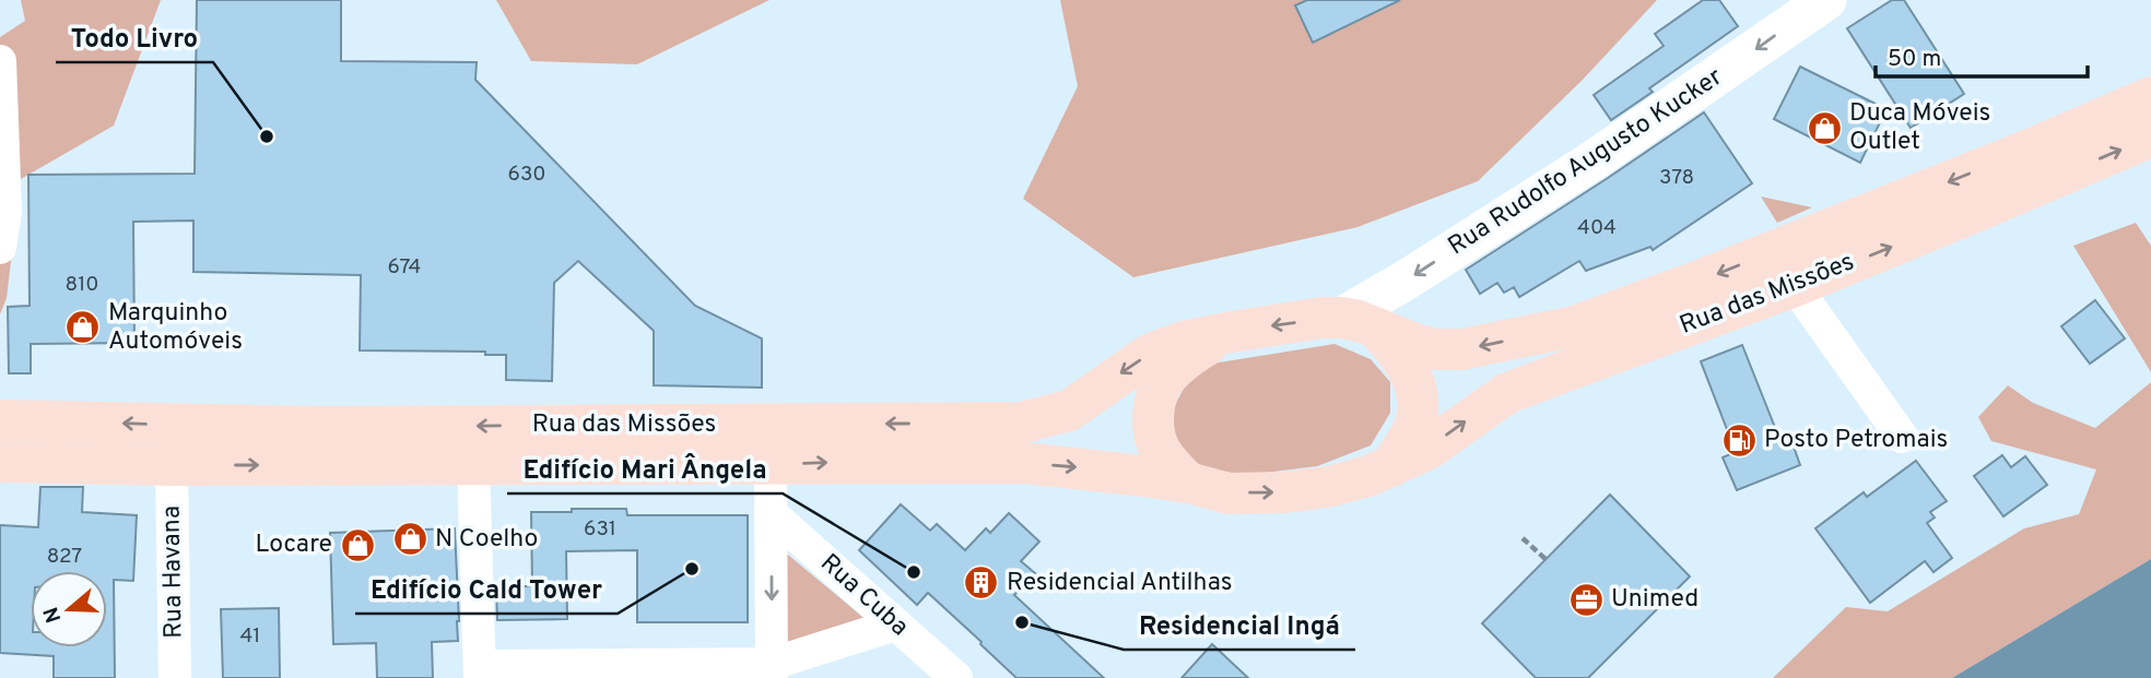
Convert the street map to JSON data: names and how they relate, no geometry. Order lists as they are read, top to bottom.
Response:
{
  "streets": {
    "main road": ["Rua das Missões"],
    "street": ["Rua Rudolfo Augusto Kucker", "Rua Havana", "Rua Cuba"]
  },
  "crossings": [
    ["Rua Rudolfo Augusto Kucker", "Rua das Missões"],
    ["Rua das Missões", "Rua Havana"]
  ],
  "one_way": ["Rua Rudolfo Augusto Kucker"],
  "places": {
    "shop": [
      "Duca Móveis Outlet",
      "Marquinho Automóveis",
      "N Coelho",
      "Locare"
    ],
    "other": [
      "Todo Livro",
      "Edifício Cald Tower",
      "Edifício Mari Ângela",
      "Residencial Ingá"
    ],
    "fuel station": ["Posto Petromais"],
    "building": ["Residencial Antilhas"],
    "office": ["Unimed"]
  },
  "house_numbers": [
    "630",
    "378",
    "404",
    "674",
    "810",
    "631",
    "827",
    "41"
  ],
  "scale_bar": "50 m",
  "north": "left"
}
